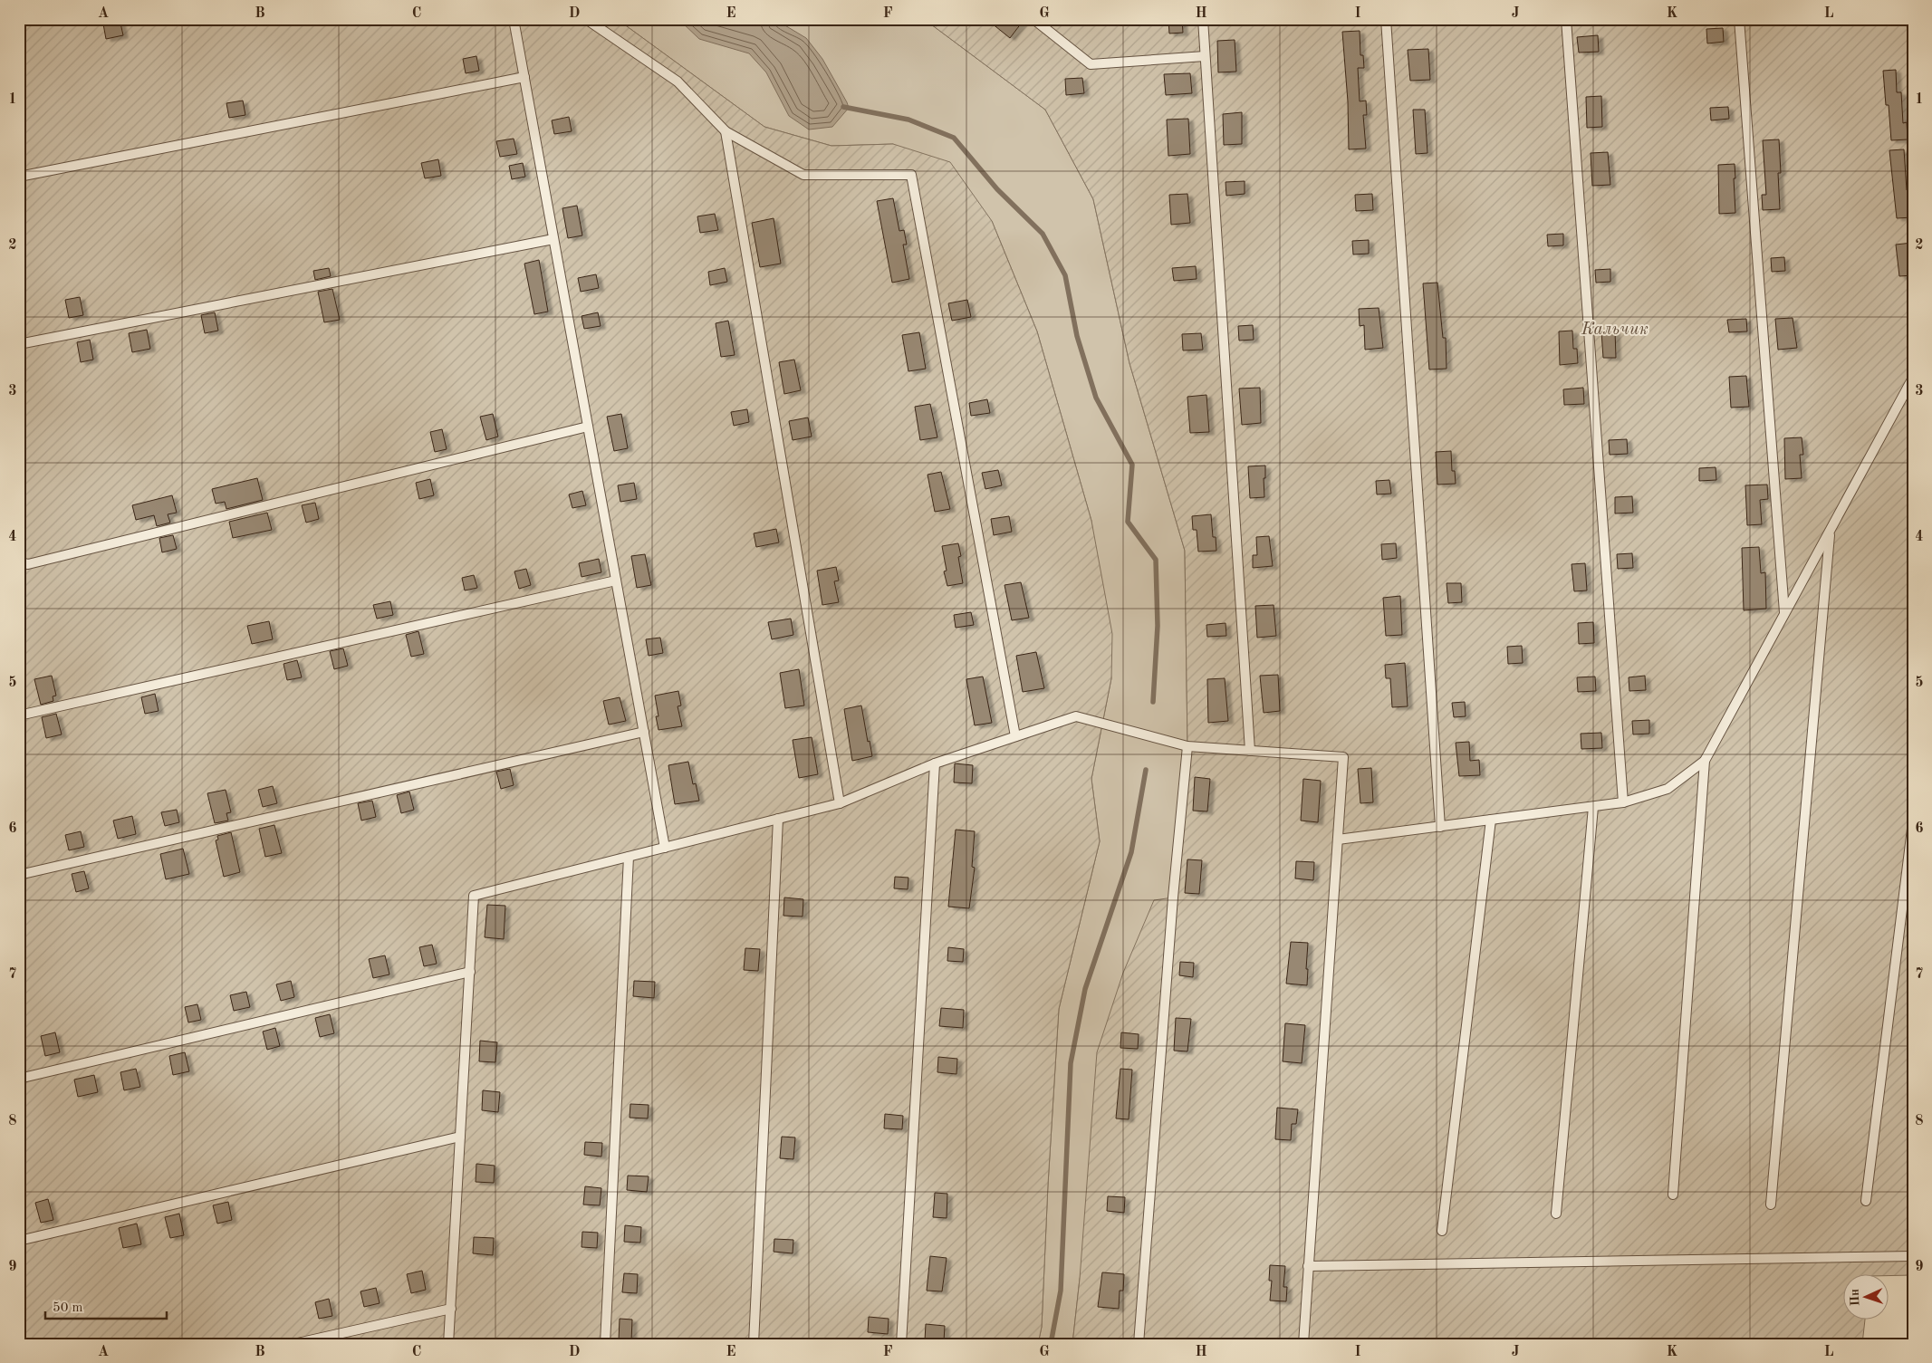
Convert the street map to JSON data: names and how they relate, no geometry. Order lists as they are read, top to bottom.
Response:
{
  "parks": ["Кальчик"],
  "scale_bar": "50 m",
  "north": "left",
  "grid": {
    "columns": [
      "A",
      "B",
      "C",
      "D",
      "E",
      "F",
      "G",
      "H",
      "I",
      "J",
      "K",
      "L"
    ],
    "rows": [
      "1",
      "2",
      "3",
      "4",
      "5",
      "6",
      "7",
      "8",
      "9"
    ]
  }
}
